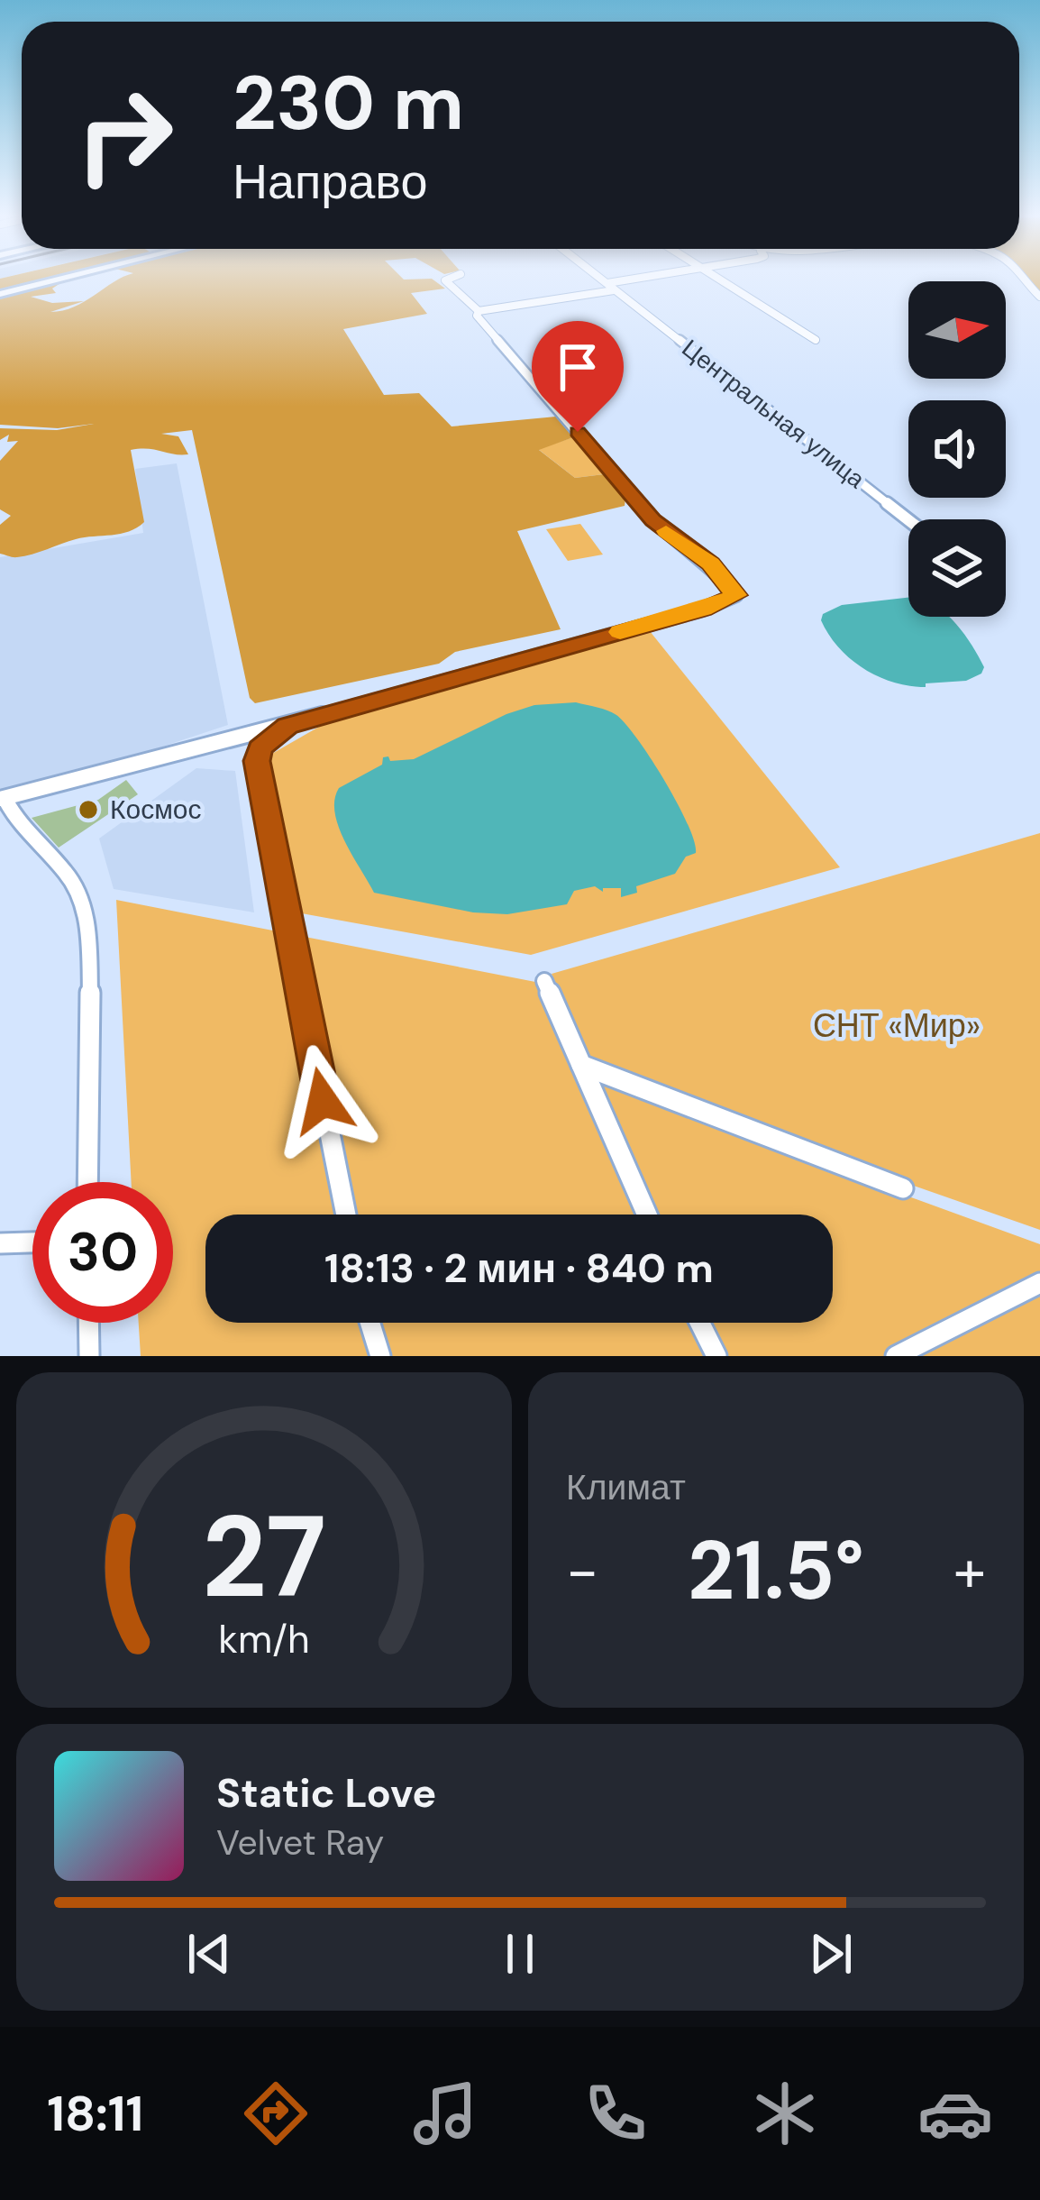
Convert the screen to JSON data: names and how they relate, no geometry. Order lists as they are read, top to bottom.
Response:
{
  "streets": {
    "street": ["Центральная улица"]
  },
  "parks": ["СНТ «Мир»"],
  "places": ["Космос"],
  "north": "right",
  "page": {
    "turn": ["230 m", "Направо"],
    "limit": "30",
    "trip": "18:13 · 2 мин · 840 m",
    "tile": "Климат",
    "heat": ["−", "21.5°", "+"],
    "song": ["Static Love", "Velvet Ray"],
    "tabs": "18:11",
    "gauge": ["27", "km/h"]
  }
}
